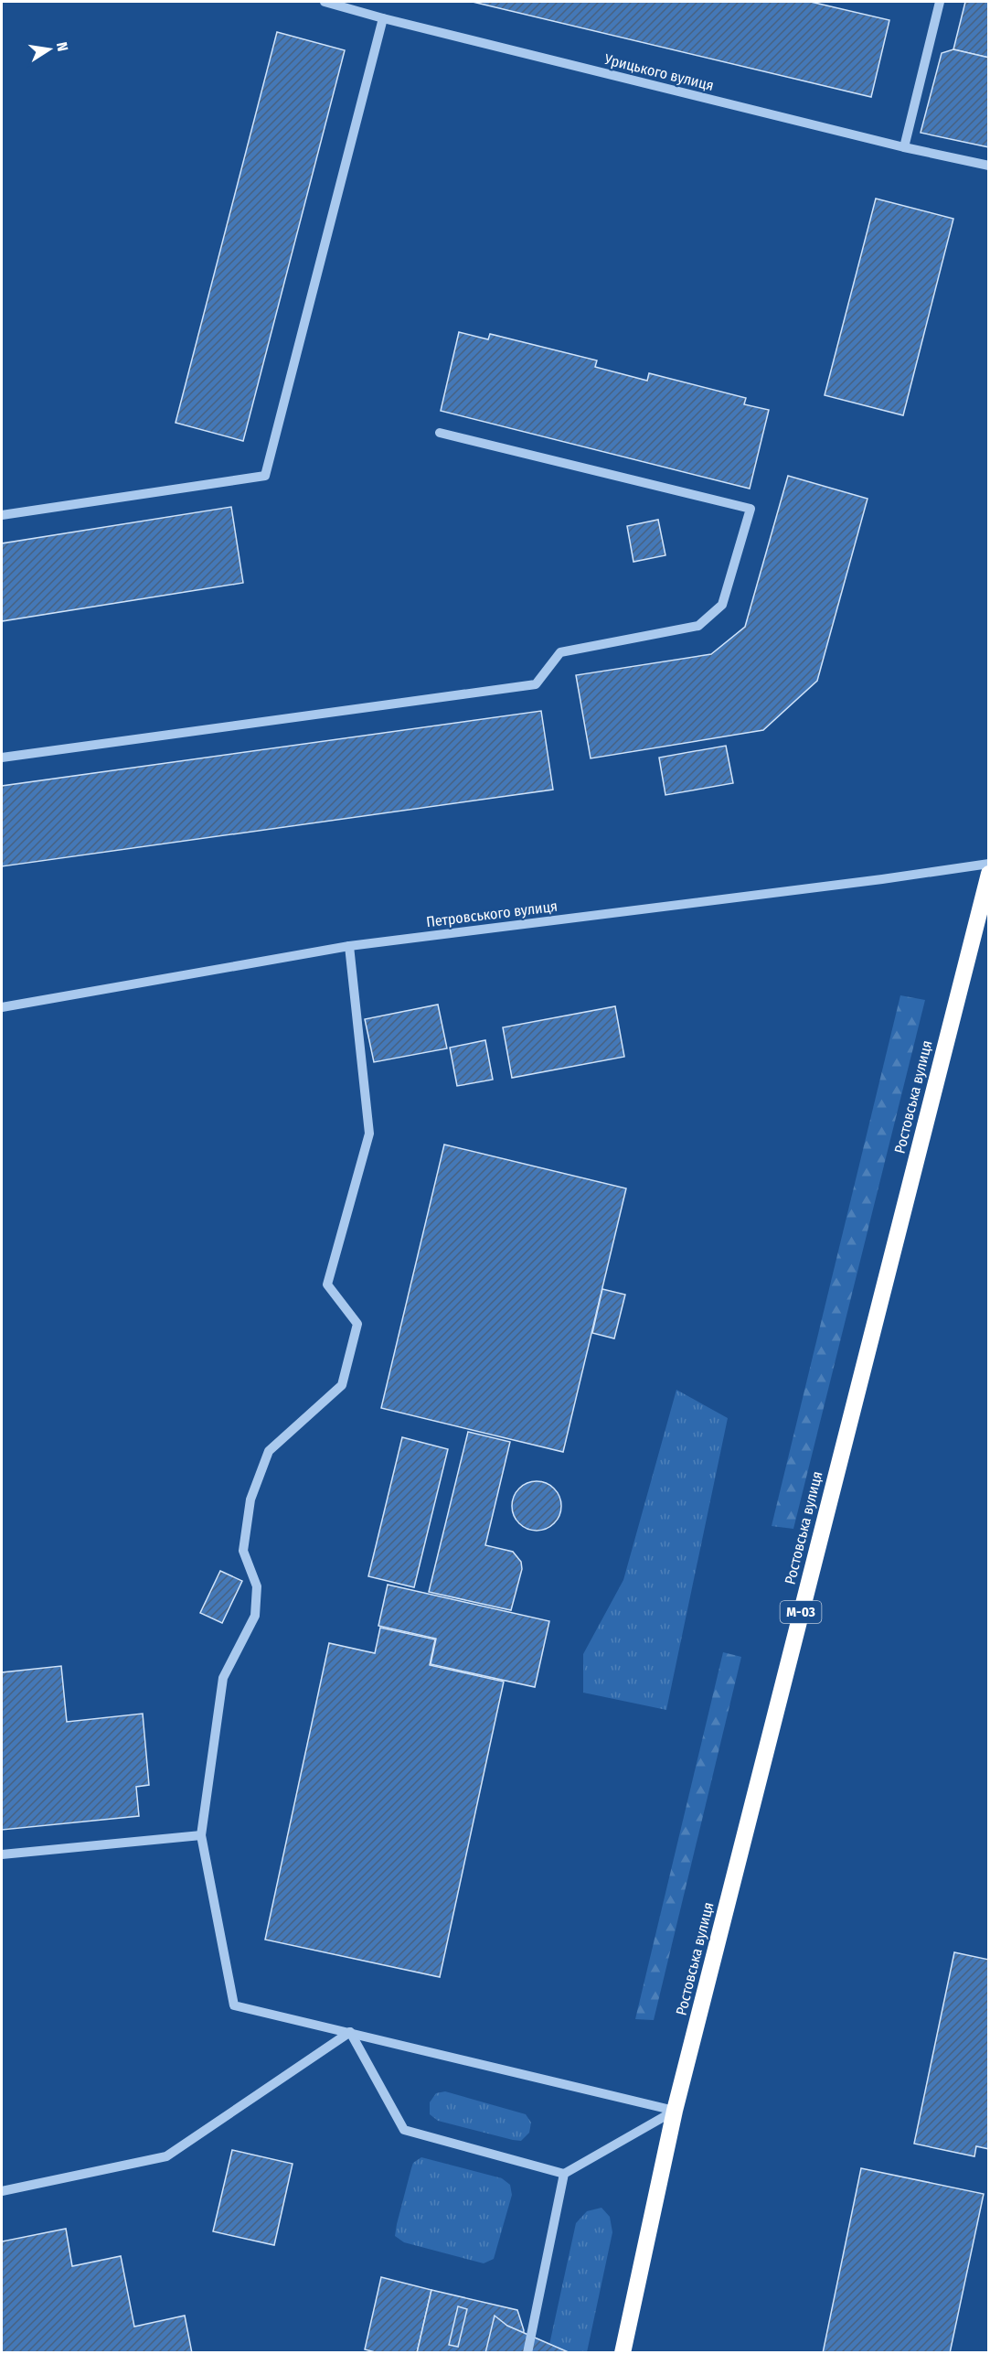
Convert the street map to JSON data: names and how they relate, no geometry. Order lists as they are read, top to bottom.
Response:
{
  "streets": {
    "highway": ["Ростовська вулиця", "М-03"],
    "street": ["Урицького вулиця", "Петровського вулиця"]
  },
  "north": "right"
}
